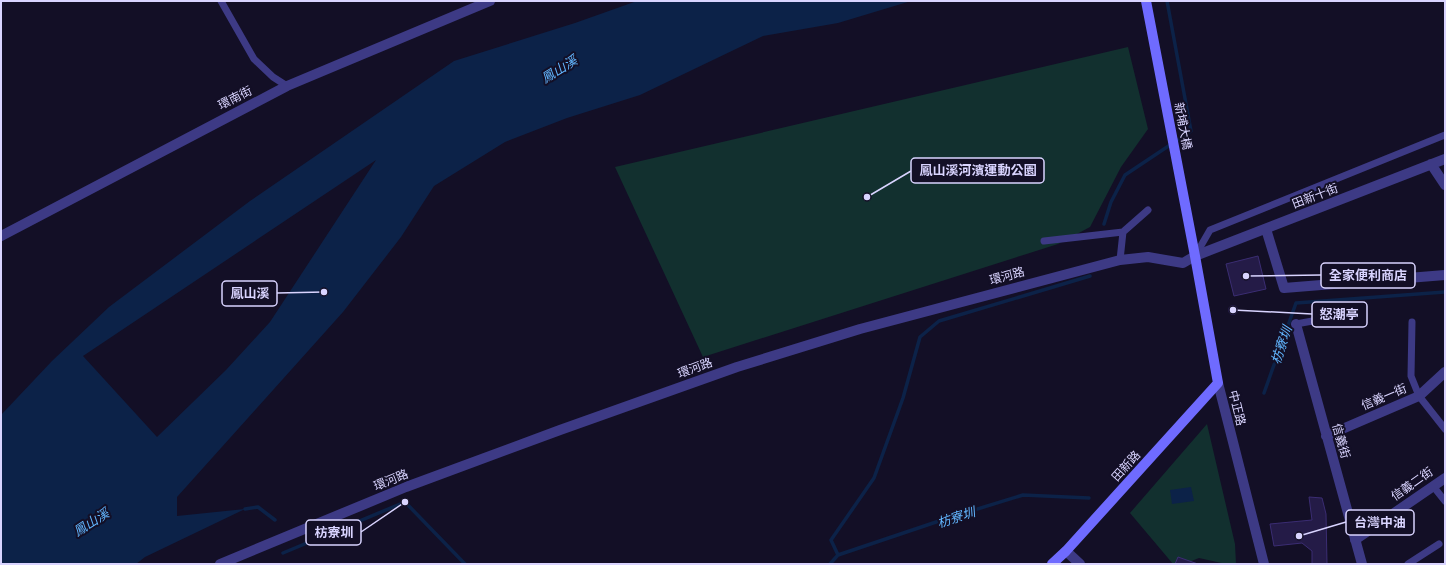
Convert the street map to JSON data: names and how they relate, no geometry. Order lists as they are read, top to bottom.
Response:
{
  "streets": {
    "main road": ["新埔大橋", "中正路", "田新路"],
    "street": [
      "環南街",
      "田新十街",
      "環河路",
      "信義一街",
      "信義街",
      "信義二街"
    ]
  },
  "crossings": [
    ["新埔大橋", "田新十街"],
    ["新埔大橋", "環河路"],
    ["新埔大橋", "中正路"],
    ["田新十街", "環河路"],
    ["田新十街", "中正路"],
    ["環河路", "中正路"],
    ["信義一街", "信義街"],
    ["中正路", "田新路"],
    ["信義街", "信義二街"]
  ],
  "water": ["鳳山溪", "枋寮圳"],
  "places": [
    "鳳山溪河濱運動公園",
    "全家便利商店",
    "鳳山溪",
    "怒潮亭",
    "枋寮圳",
    "台灣中油"
  ]
}
